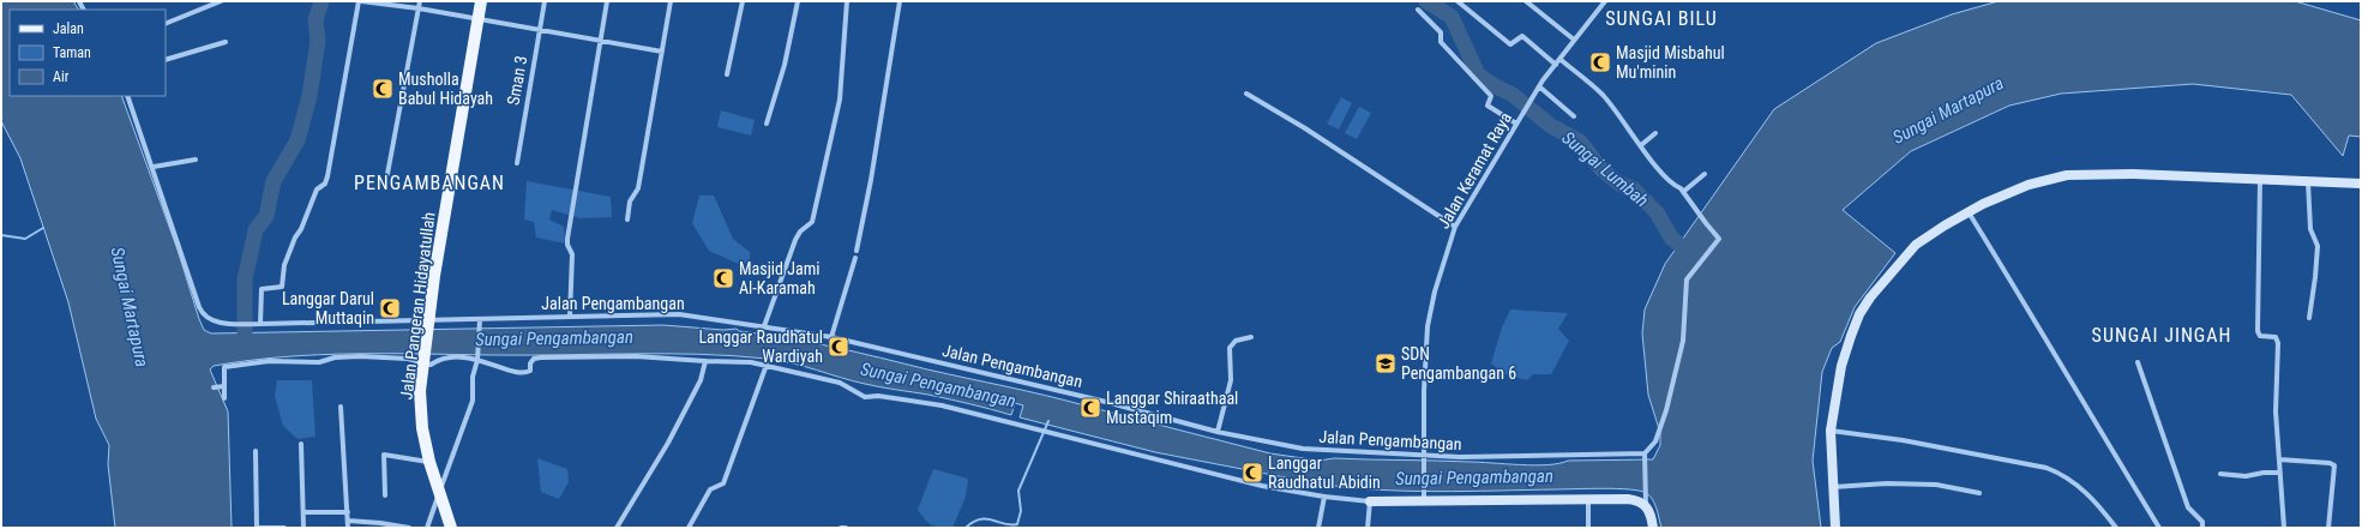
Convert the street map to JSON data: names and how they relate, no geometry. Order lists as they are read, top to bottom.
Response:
{
  "streets": {
    "main road": ["Jalan Pangeran Hidayatullah"],
    "street": ["Sman 3", "Jalan Keramat Raya", "Jalan Pengambangan"]
  },
  "crossings": [
    ["Jalan Keramat Raya", "Jalan Pengambangan"],
    ["Jalan Pengambangan", "Jalan Pangeran Hidayatullah"]
  ],
  "districts": ["SUNGAI BILU", "PENGAMBANGAN", "SUNGAI JINGAH"],
  "water": ["Sungai Martapura", "Sungai Lumbah", "Sungai Pengambangan"],
  "places": {
    "mosque": [
      "Masjid Misbahul Mu'minin",
      "Musholla Babul Hidayah",
      "Masjid Jami Al-Karamah",
      "Langgar Darul Muttaqin",
      "Langgar Raudhatul Wardiyah",
      "Langgar Shiraathaal Mustaqim",
      "Langgar Raudhatul Abidin"
    ],
    "school or university": ["SDN Pengambangan 6"]
  },
  "legend": ["Jalan", "Taman", "Air"]
}
